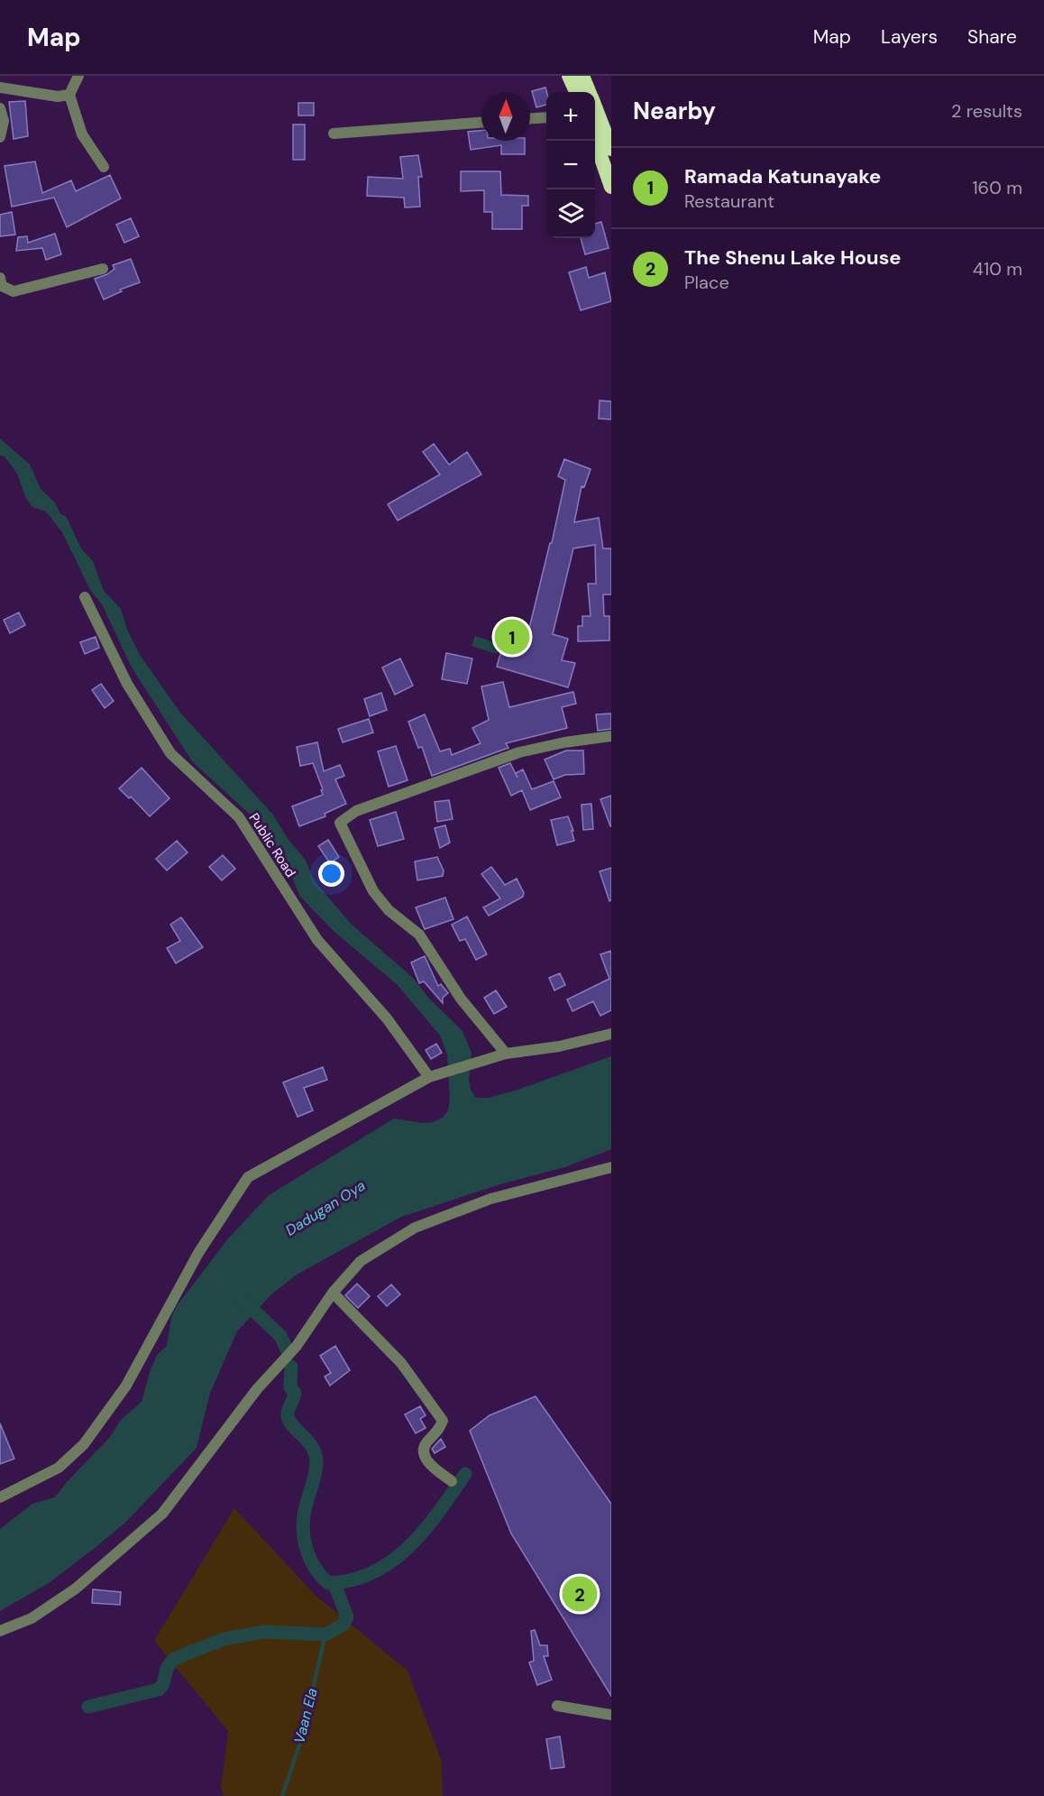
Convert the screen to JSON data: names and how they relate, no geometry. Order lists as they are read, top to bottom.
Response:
{
  "streets": {
    "street": ["Public Road"]
  },
  "water": ["Dadugan Oya", "Vaan Ela"],
  "north": "top",
  "page": {
    "header": "Map",
    "nav": ["Map", "Layers", "Share"],
    "heading": ["Nearby", "2 results"],
    "map_buttons": ["+", "−"],
    "list": [
      {
        "mark": "1",
        "name": "Ramada Katunayake",
        "note": "Restaurant",
        "value": "160 m"
      },
      {
        "mark": "2",
        "name": "The Shenu Lake House",
        "note": "Place",
        "value": "410 m"
      }
    ],
    "pins": ["1", "2"]
  }
}
